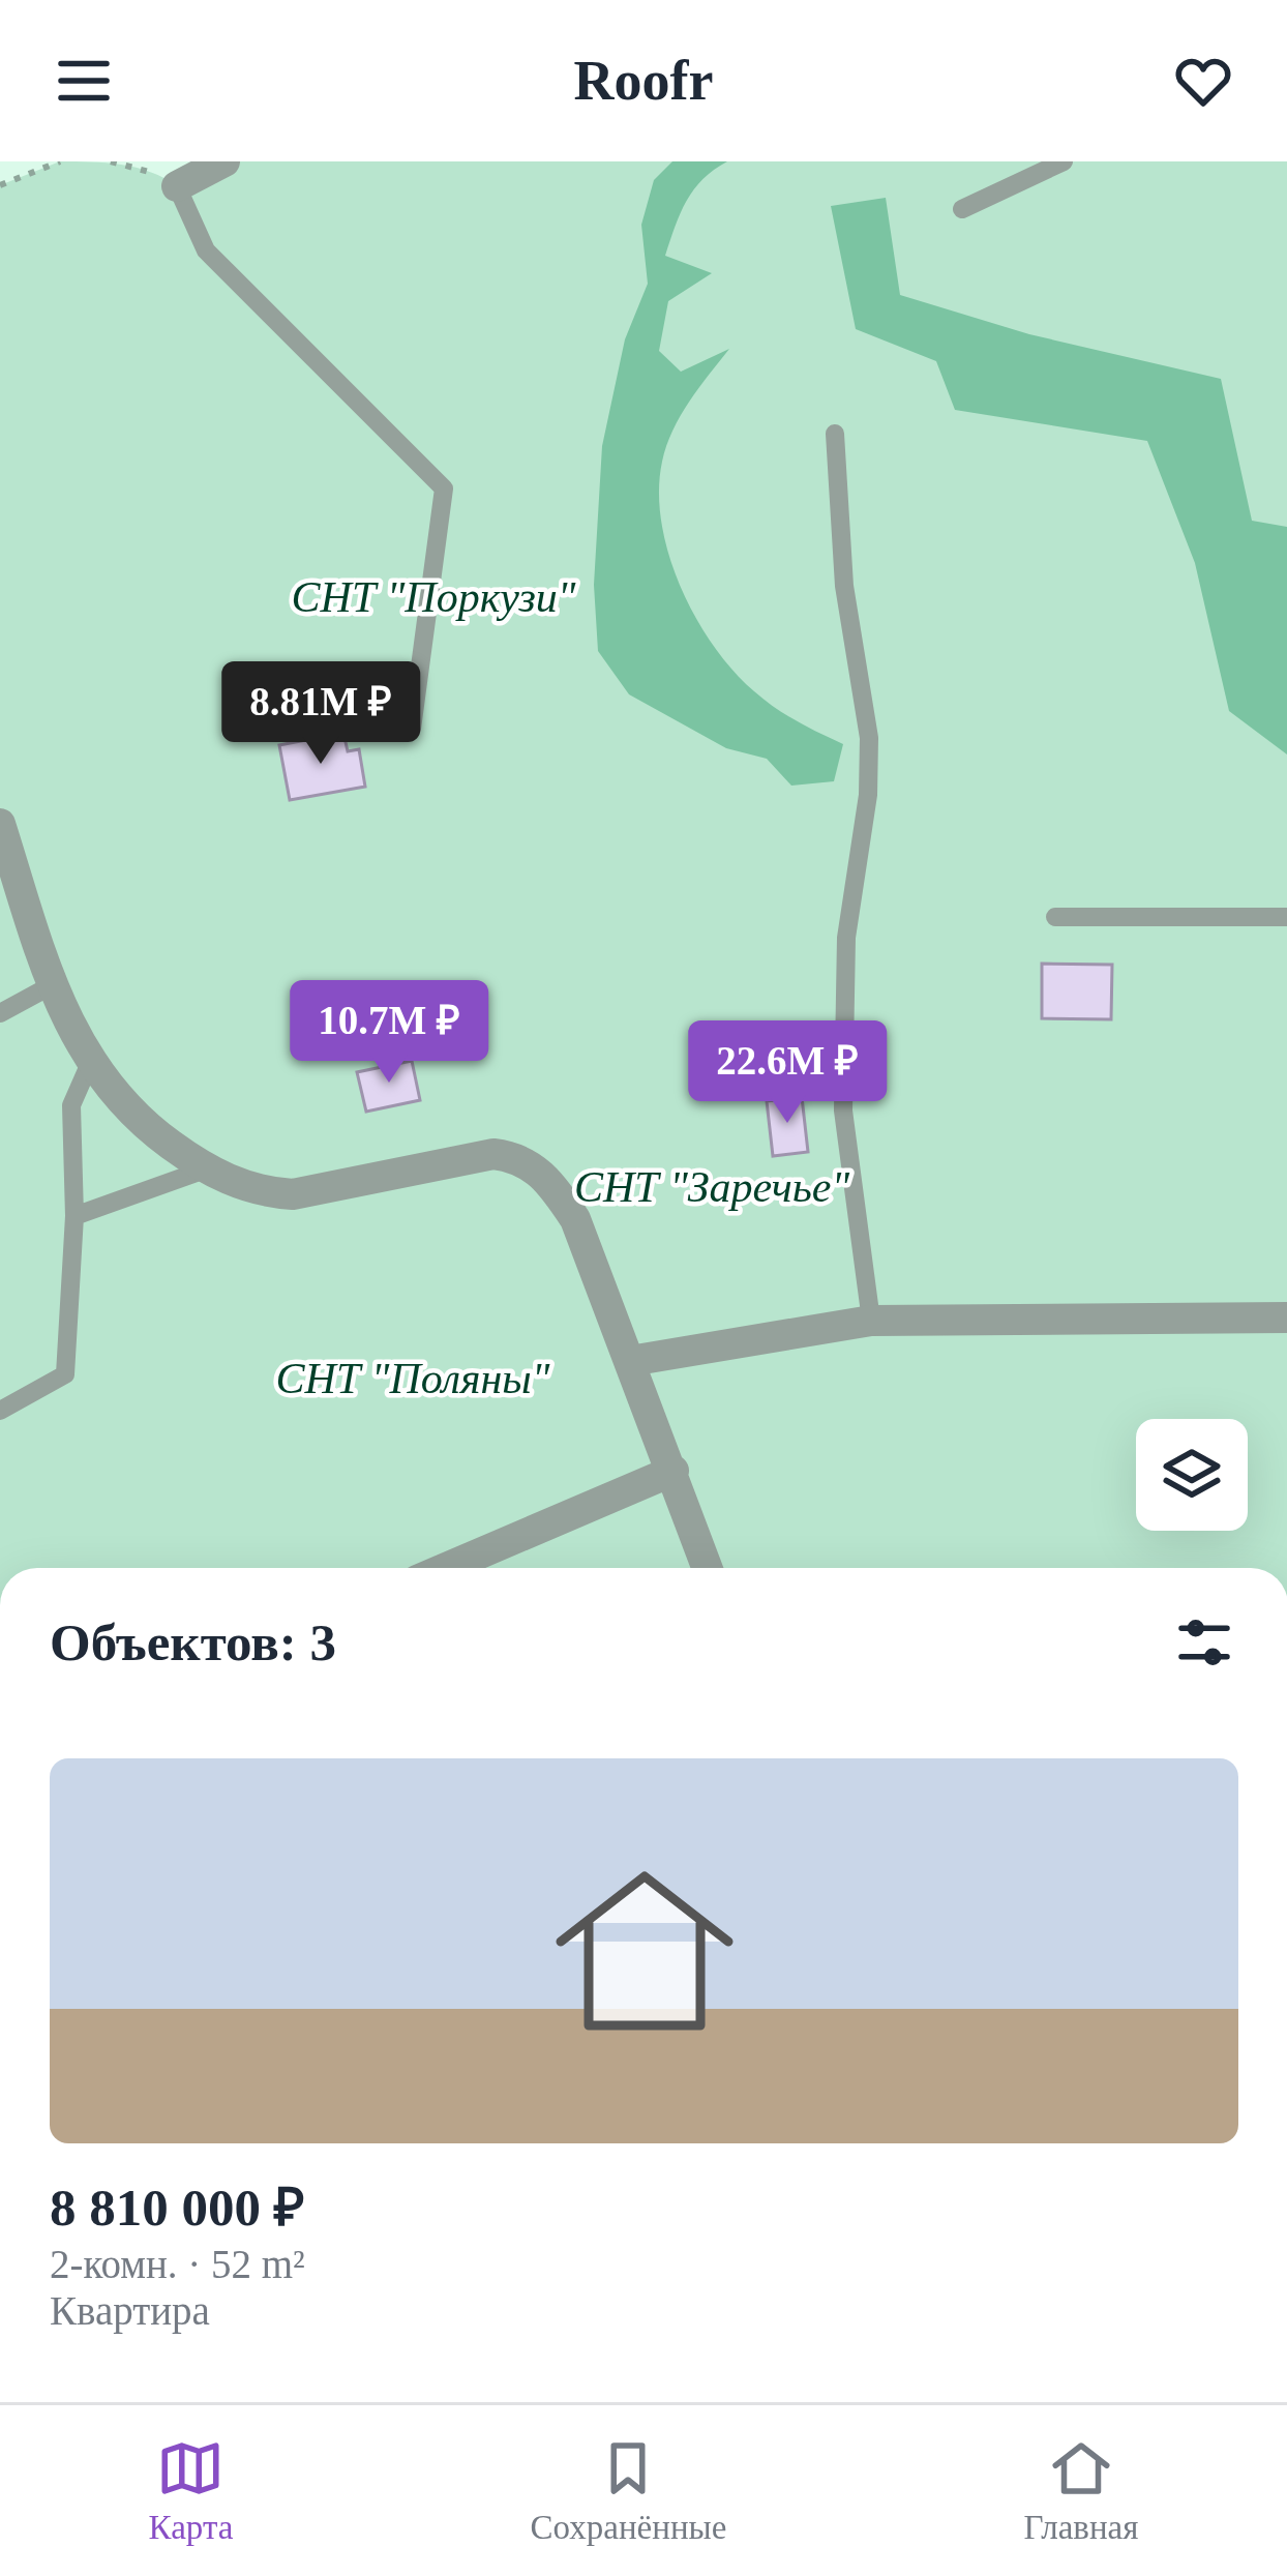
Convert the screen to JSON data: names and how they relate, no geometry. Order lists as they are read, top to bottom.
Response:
{
  "parks": ["СНТ \"Поркузи\"", "СНТ \"Заречье\"", "СНТ \"Поляны\""],
  "page": {
    "header": "Roofr",
    "price": ["8.81M ₽", "10.7M ₽", "22.6M ₽"],
    "heading": "Объектов: 3",
    "list": [
      {
        "name": "8 810 000 ₽",
        "note": "2-комн. · 52 m² · Квартира"
      }
    ],
    "tabs": ["Карта", "Сохранённые", "Главная"]
  }
}
